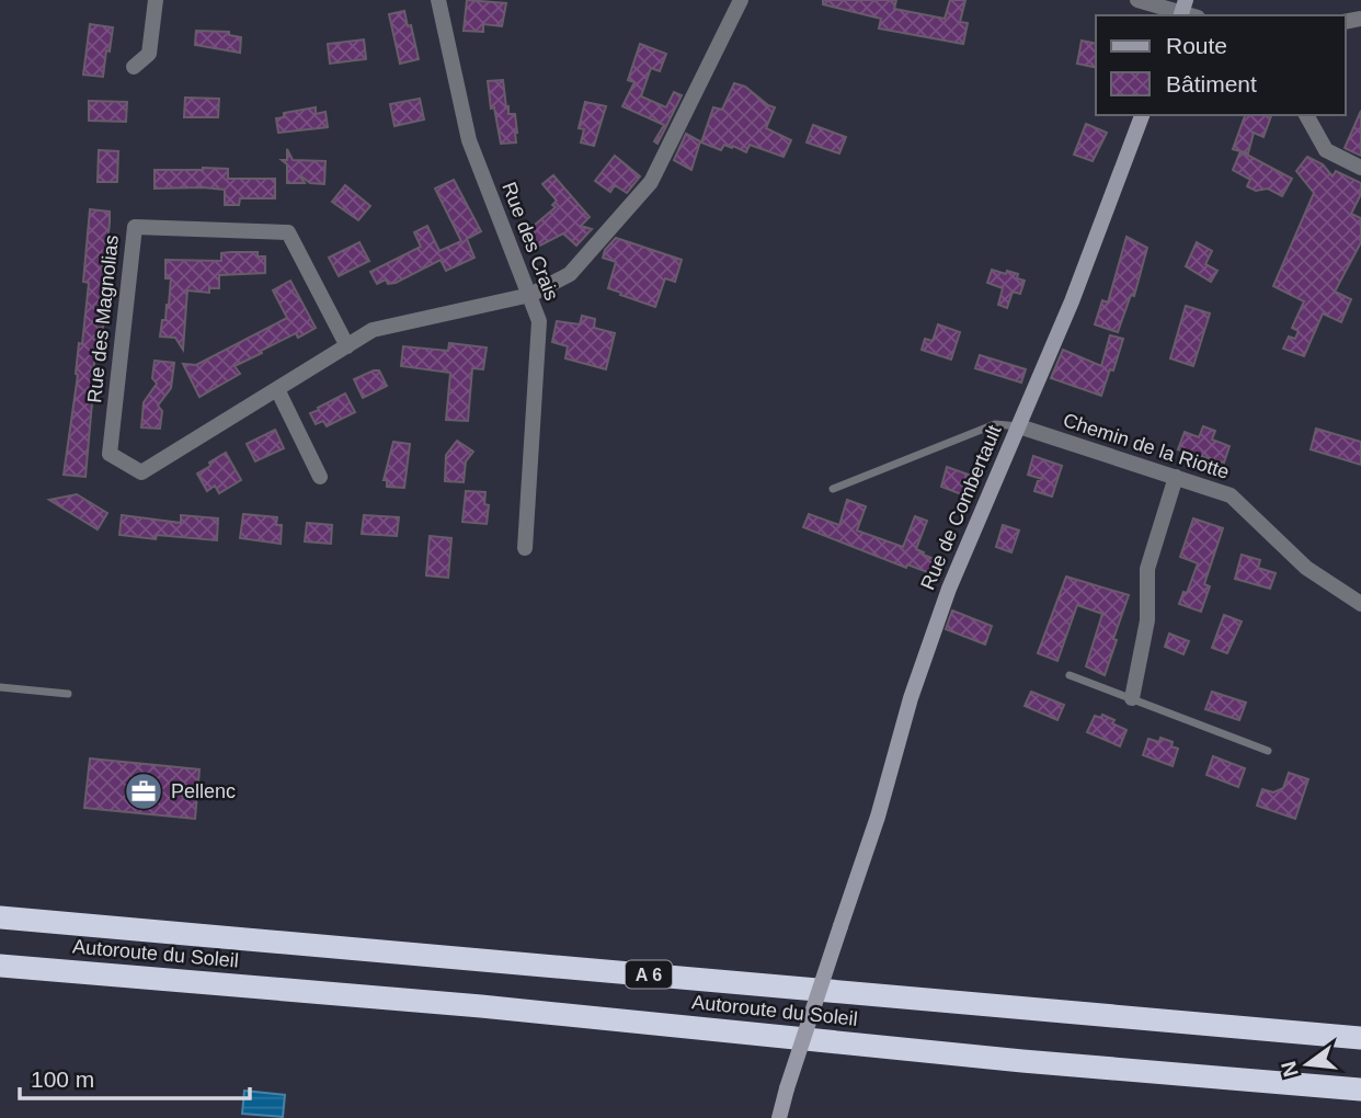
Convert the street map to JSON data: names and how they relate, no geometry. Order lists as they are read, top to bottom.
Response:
{
  "streets": {
    "highway": ["Autoroute du Soleil", "A 6"],
    "street": [
      "Rue des Crais",
      "Rue des Magnolias",
      "Chemin de la Riotte",
      "Rue de Combertault"
    ]
  },
  "crossings": [
    ["Rue des Crais", "Rue des Magnolias"],
    ["Chemin de la Riotte", "Rue de Combertault"]
  ],
  "places": {
    "office": ["Pellenc"]
  },
  "legend": ["Route", "Bâtiment"],
  "scale_bar": "100 m",
  "north": "left"
}
